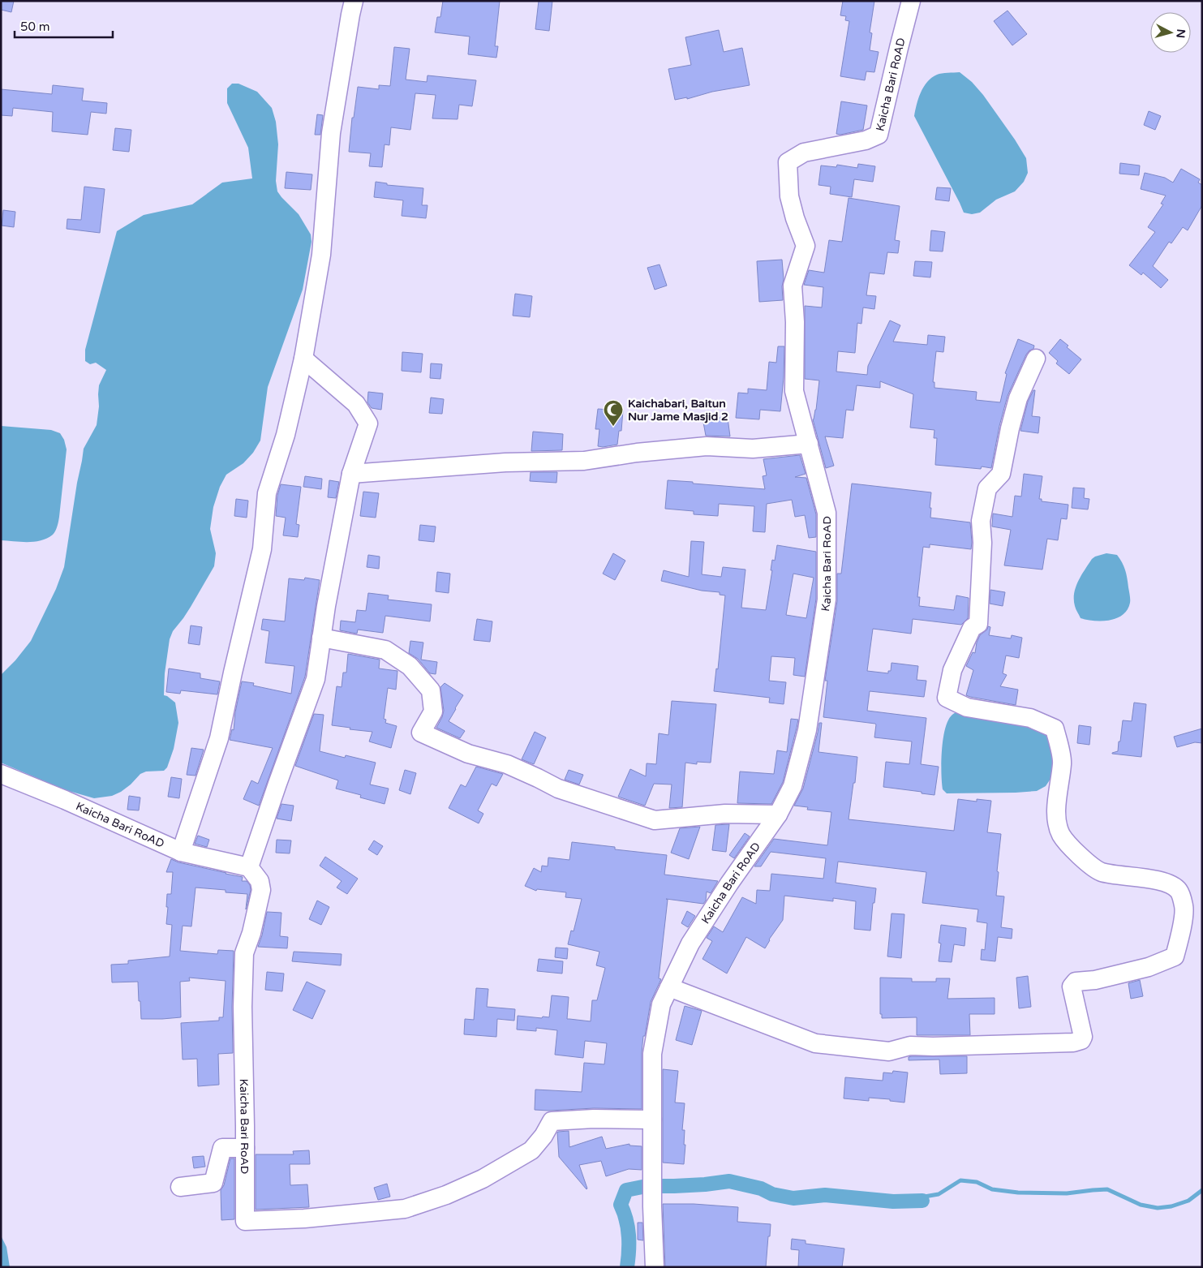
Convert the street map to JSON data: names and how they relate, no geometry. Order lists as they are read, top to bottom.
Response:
{
  "streets": {
    "street": ["Kaicha Bari RoAD"]
  },
  "places": {
    "mosque": ["Kaichabari, Baitun Nur Jame Masjid 2"]
  },
  "scale_bar": "50 m",
  "north": "right"
}
